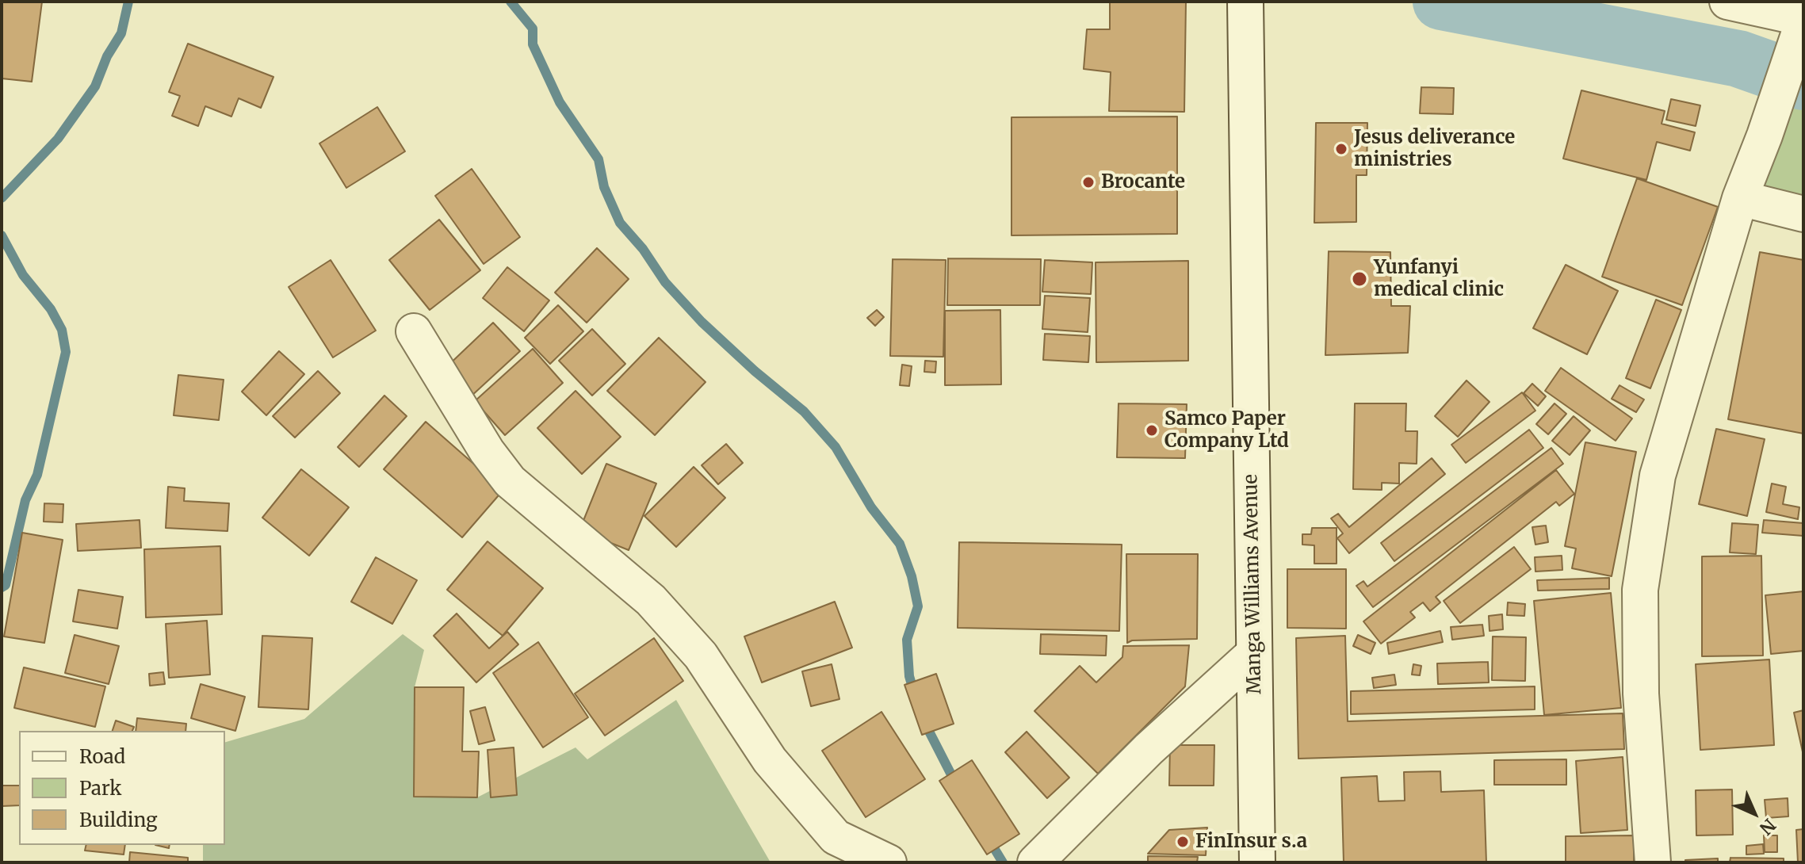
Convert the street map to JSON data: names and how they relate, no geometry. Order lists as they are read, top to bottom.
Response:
{
  "streets": {
    "street": ["Manga Williams Avenue"]
  },
  "places": [
    "Jesus deliverance ministries",
    "Brocante",
    "Yunfanyi medical clinic",
    "Samco Paper Company Ltd",
    "FinInsur s.a"
  ],
  "legend": ["Road", "Park", "Building"],
  "north": "bottom right"
}
